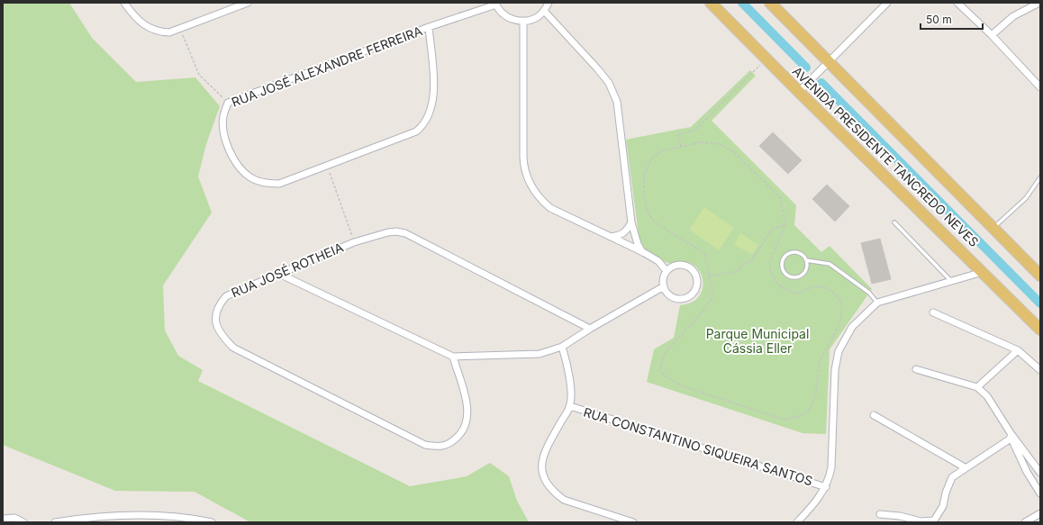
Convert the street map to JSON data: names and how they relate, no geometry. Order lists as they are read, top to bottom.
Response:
{
  "streets": {
    "main road": ["AVENIDA PRESIDENTE TANCREDO NEVES"],
    "street": ["RUA JOSÉ ALEXANDRE FERREIRA", "RUA JOSÉ ROTHEIA", "RUA CONSTANTINO SIQUEIRA SANTOS"]
  },
  "crossings": [
    ["AVENIDA PRESIDENTE TANCREDO NEVES", "RUA CONSTANTINO SIQUEIRA SANTOS"]
  ],
  "parks": ["Parque Municipal Cássia Eller"],
  "scale_bar": "50 m"
}
